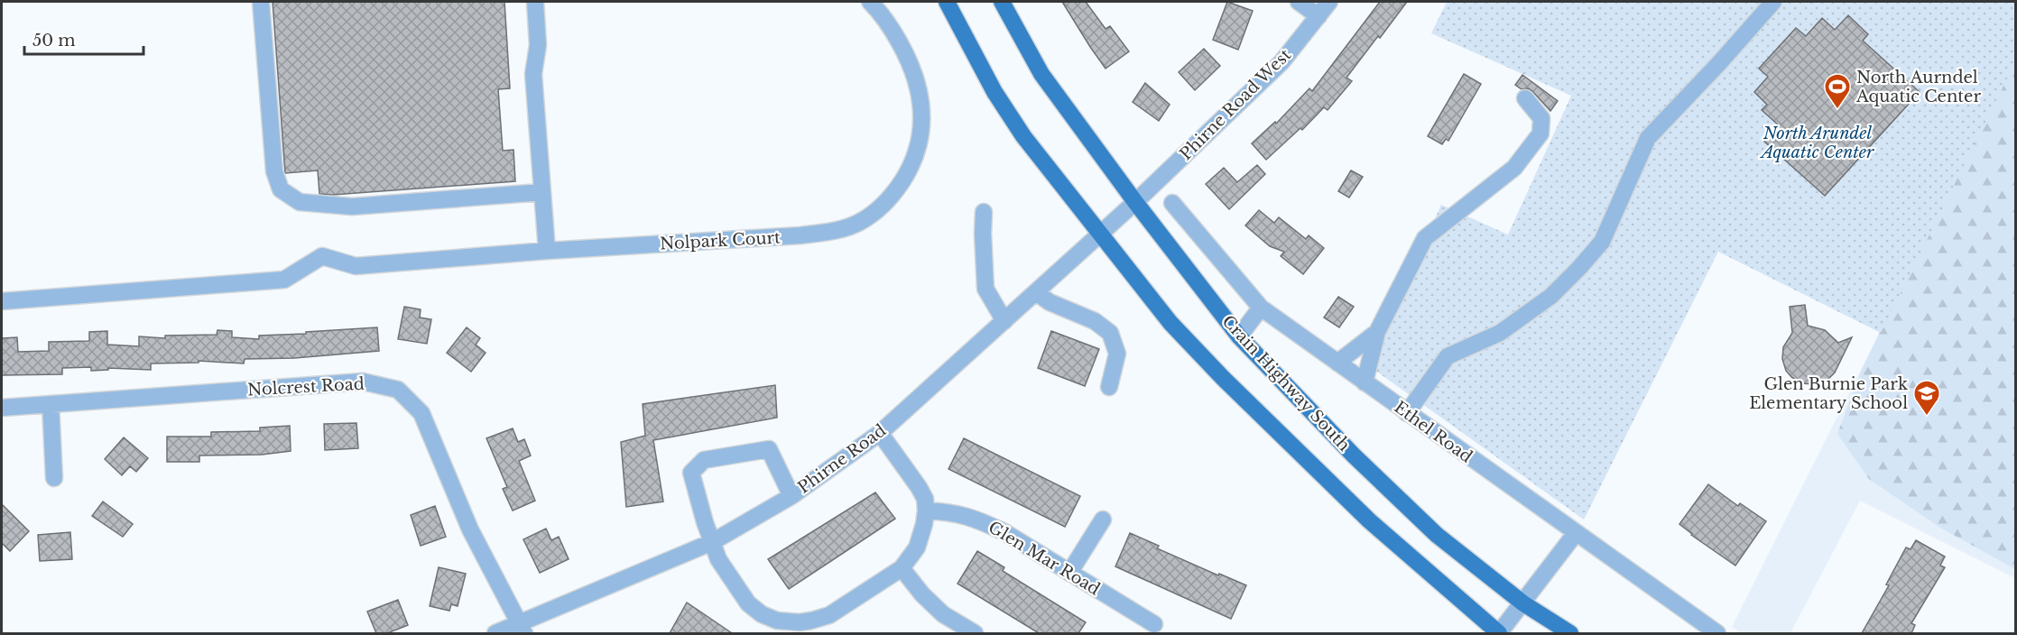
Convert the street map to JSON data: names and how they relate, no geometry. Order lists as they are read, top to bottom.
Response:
{
  "streets": {
    "main road": ["Crain Highway South"],
    "street": [
      "Phirne Road West",
      "Nolpark Court",
      "Nolcrest Road",
      "Ethel Road",
      "Phirne Road",
      "Glen Mar Road"
    ]
  },
  "crossings": [
    ["Phirne Road West", "Crain Highway South"],
    ["Phirne Road West", "Phirne Road"],
    ["Crain Highway South", "Phirne Road"],
    ["Nolcrest Road", "Phirne Road"]
  ],
  "parks": ["North Arundel Aquatic Center"],
  "places": {
    "sports": ["North Aurndel Aquatic Center"],
    "school or university": ["Glen Burnie Park Elementary School"]
  },
  "scale_bar": "50 m"
}
